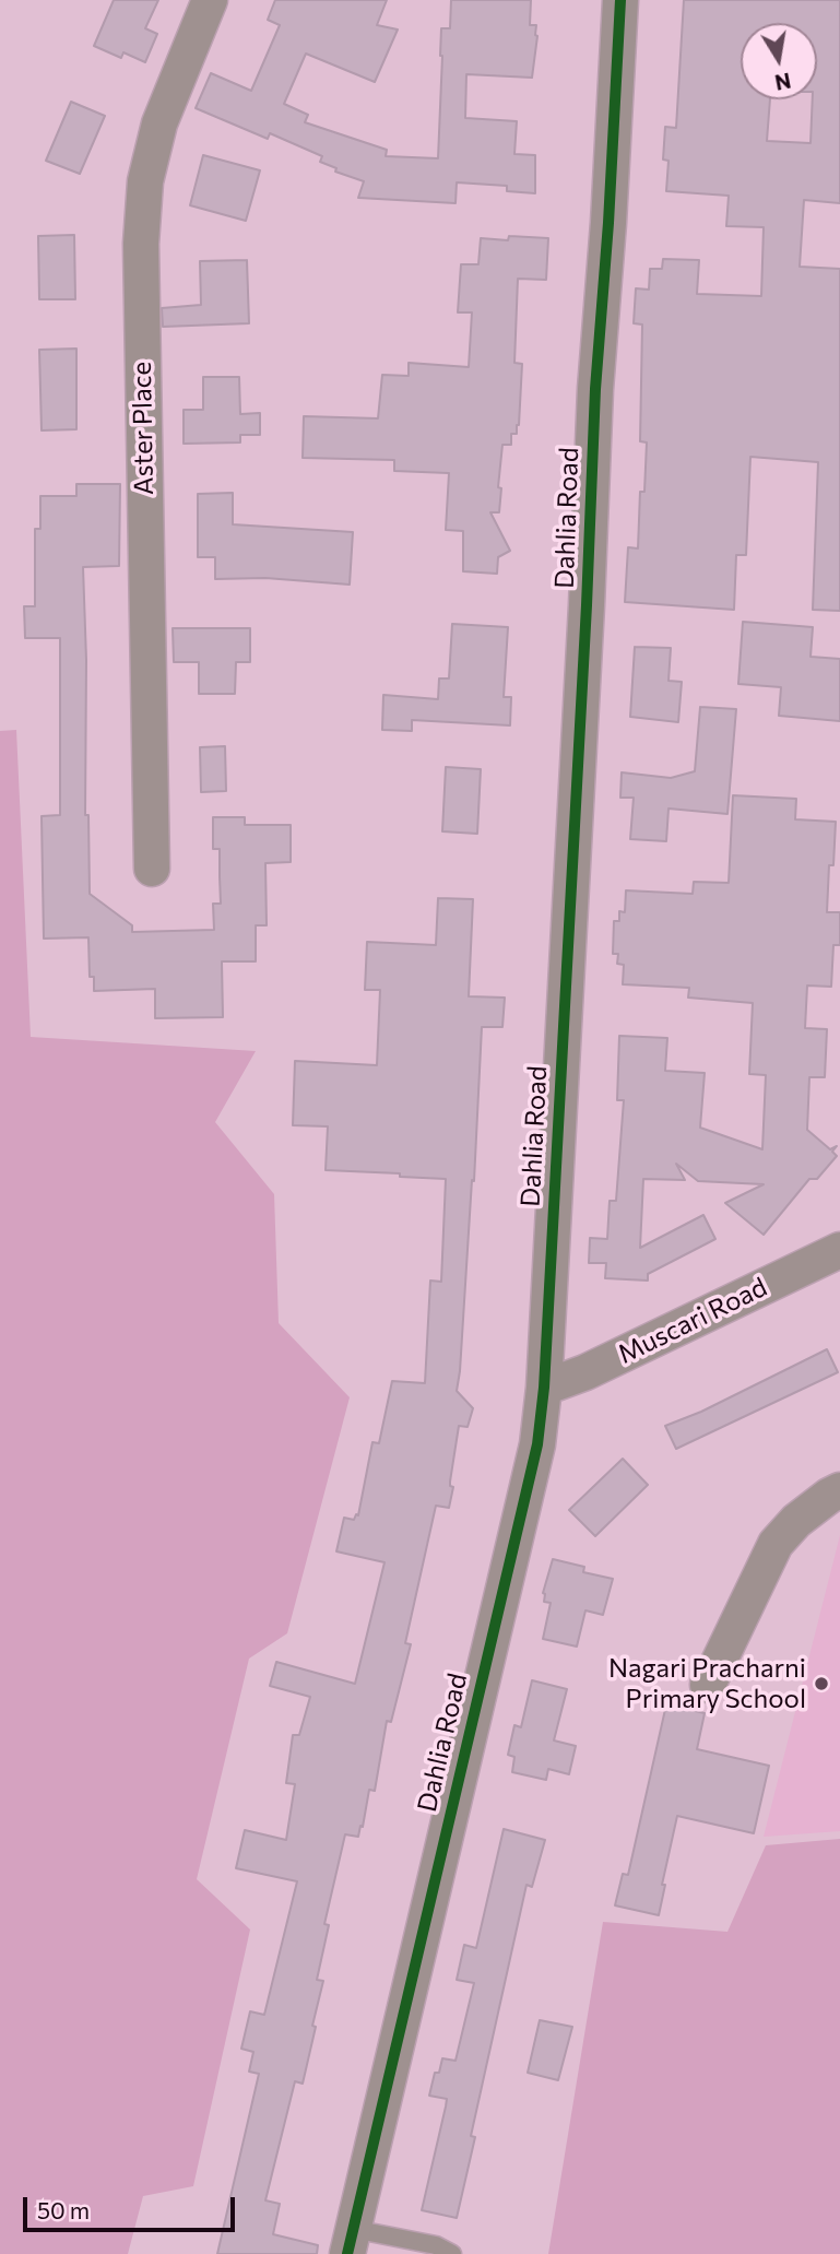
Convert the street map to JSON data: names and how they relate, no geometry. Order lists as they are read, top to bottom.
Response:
{
  "streets": {
    "street": ["Aster Place", "Dahlia Road", "Muscari Road"]
  },
  "crossings": [
    ["Dahlia Road", "Muscari Road"]
  ],
  "places": ["Nagari Pracharni Primary School"],
  "scale_bar": "50 m",
  "north": "bottom"
}
